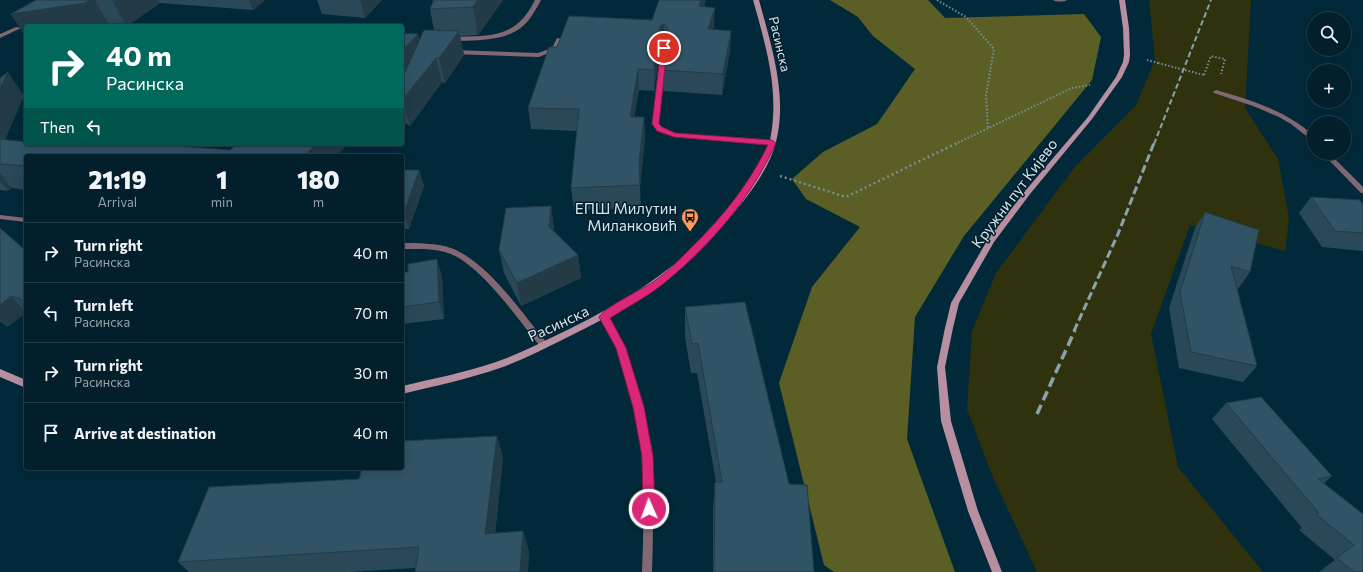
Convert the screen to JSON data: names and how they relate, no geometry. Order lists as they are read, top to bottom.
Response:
{
  "streets": {
    "main road": ["Расинска", "Кружни пут Кијево"]
  },
  "places": {
    "bus stop": ["ЕПШ Милутин Миланковић"]
  },
  "page": {
    "map_buttons": ["+", "−"],
    "turn": ["40 m", "Расинска"],
    "then": "Then",
    "eta": [
      "21:19",
      "Arrival",
      "1",
      "min",
      "180",
      "m"
    ],
    "list": [
      {
        "name": "Turn right",
        "note": "Расинска",
        "value": "40 m"
      },
      {
        "name": "Turn left",
        "note": "Расинска",
        "value": "70 m"
      },
      {
        "name": "Turn right",
        "note": "Расинска",
        "value": "30 m"
      },
      {
        "name": "Arrive at destination",
        "value": "40 m"
      }
    ]
  }
}
